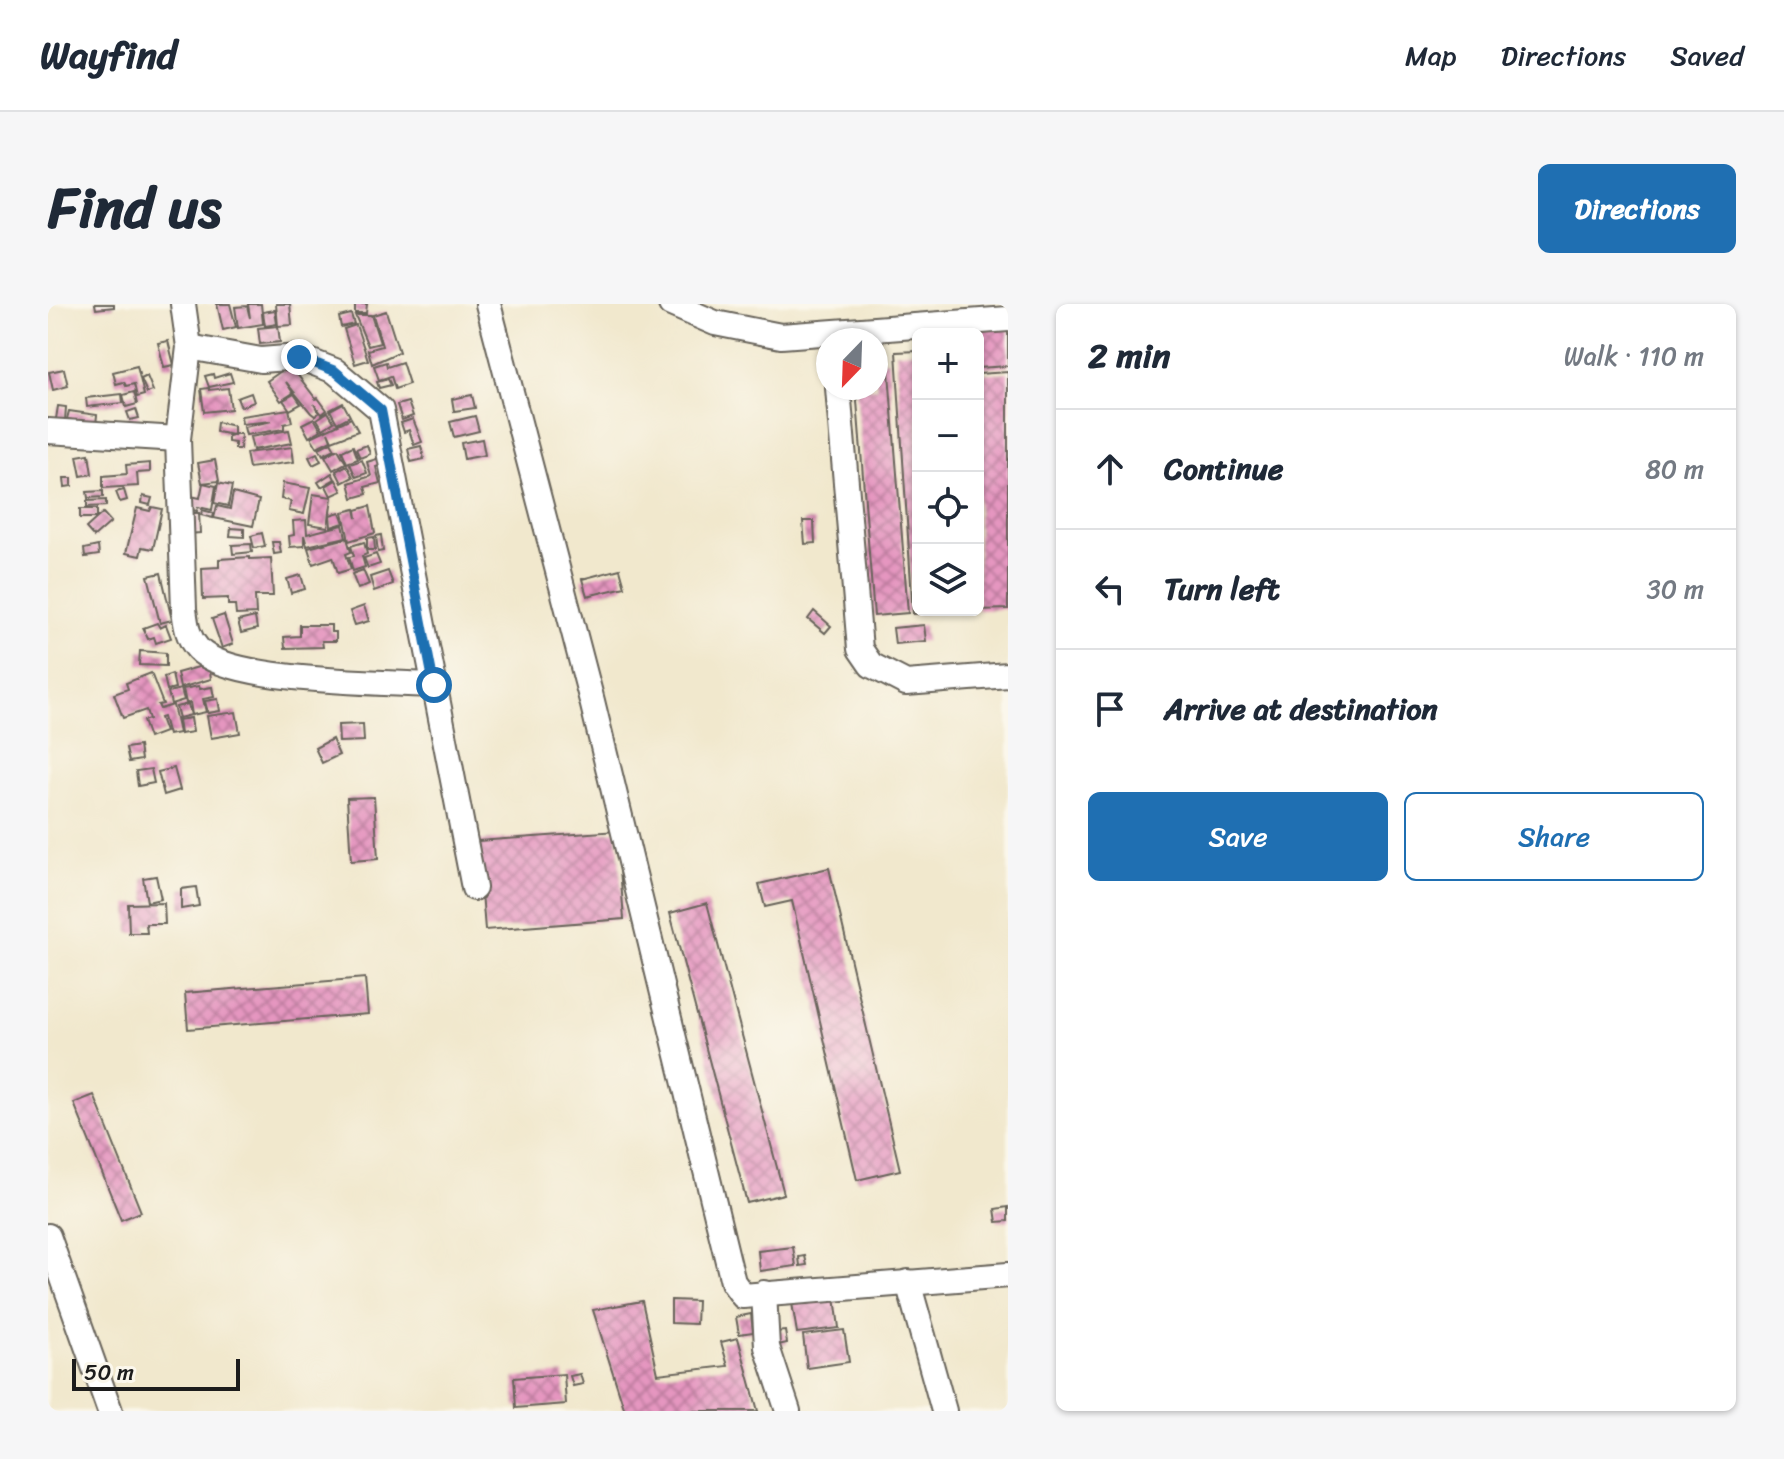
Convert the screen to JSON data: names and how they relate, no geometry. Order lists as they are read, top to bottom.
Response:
{
  "scale_bar": "50 m",
  "north": "bottom left",
  "page": {
    "header": "Wayfind",
    "nav": ["Map", "Directions", "Saved"],
    "title": "Find us",
    "buttons": [
      "Directions",
      ["Save", "Share"]
    ],
    "heading": ["2 min", "Walk · 110 m"],
    "map_buttons": ["+", "−"],
    "list": [
      ["Continue", "80 m"],
      ["Turn left", "30 m"],
      "Arrive at destination"
    ],
    "scale": "50 m"
  }
}
